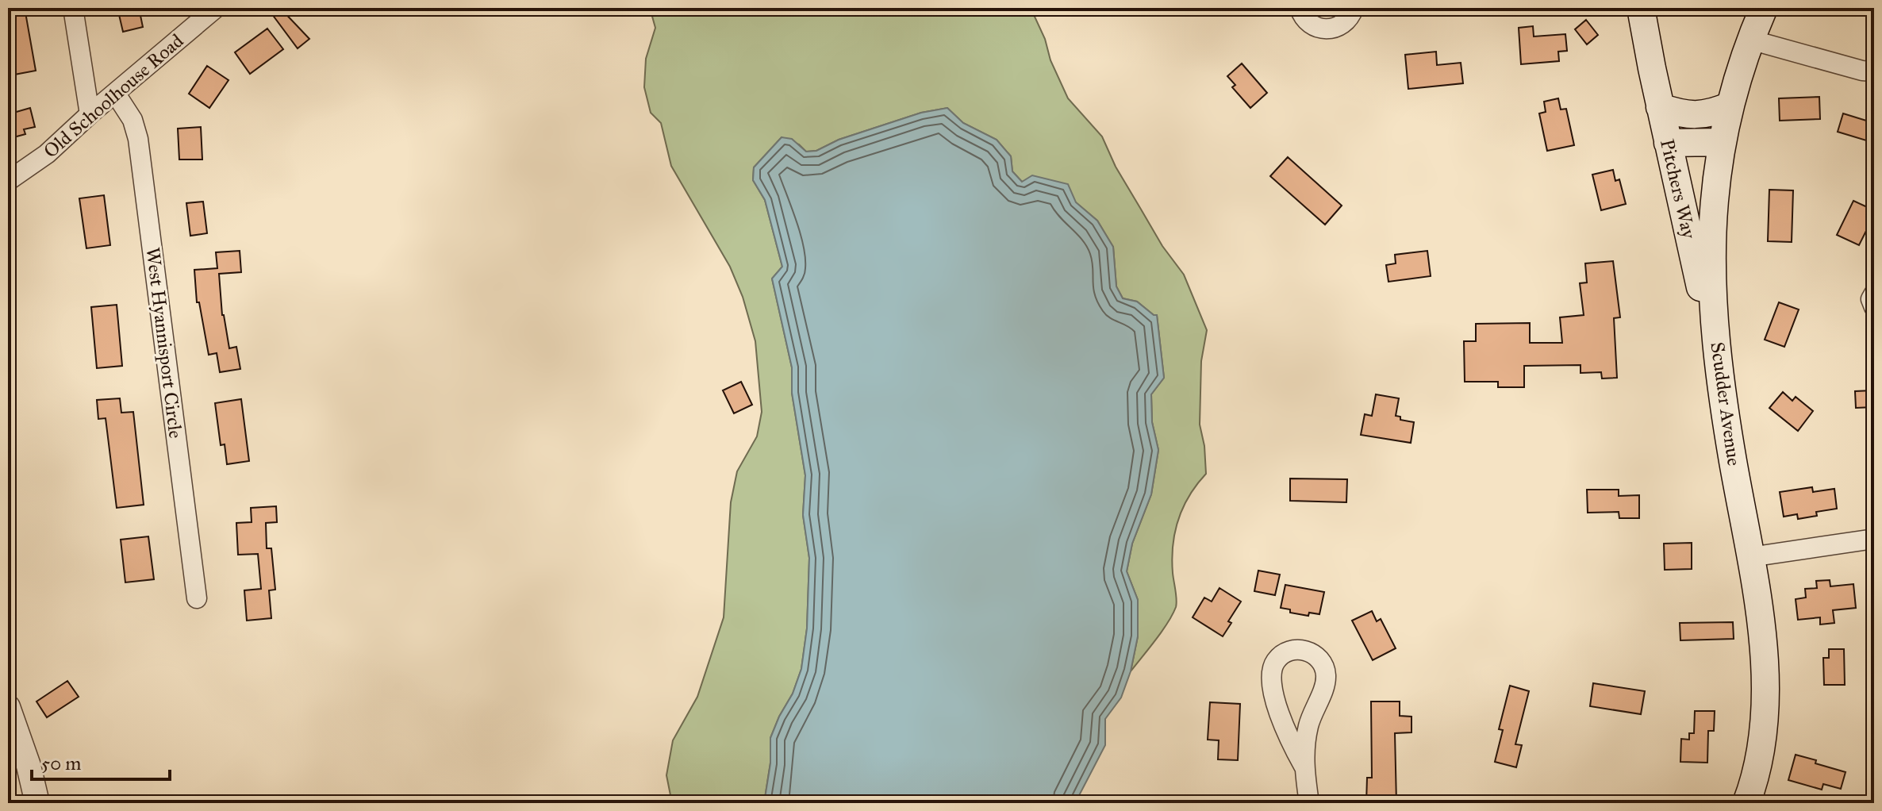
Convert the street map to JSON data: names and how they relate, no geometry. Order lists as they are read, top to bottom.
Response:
{
  "streets": {
    "main road": ["Pitchers Way", "Scudder Avenue"],
    "street": ["Old Schoolhouse Road", "West Hyannisport Circle"]
  },
  "crossings": [
    ["Old Schoolhouse Road", "West Hyannisport Circle"],
    ["Pitchers Way", "Scudder Avenue"]
  ],
  "scale_bar": "50 m"
}
